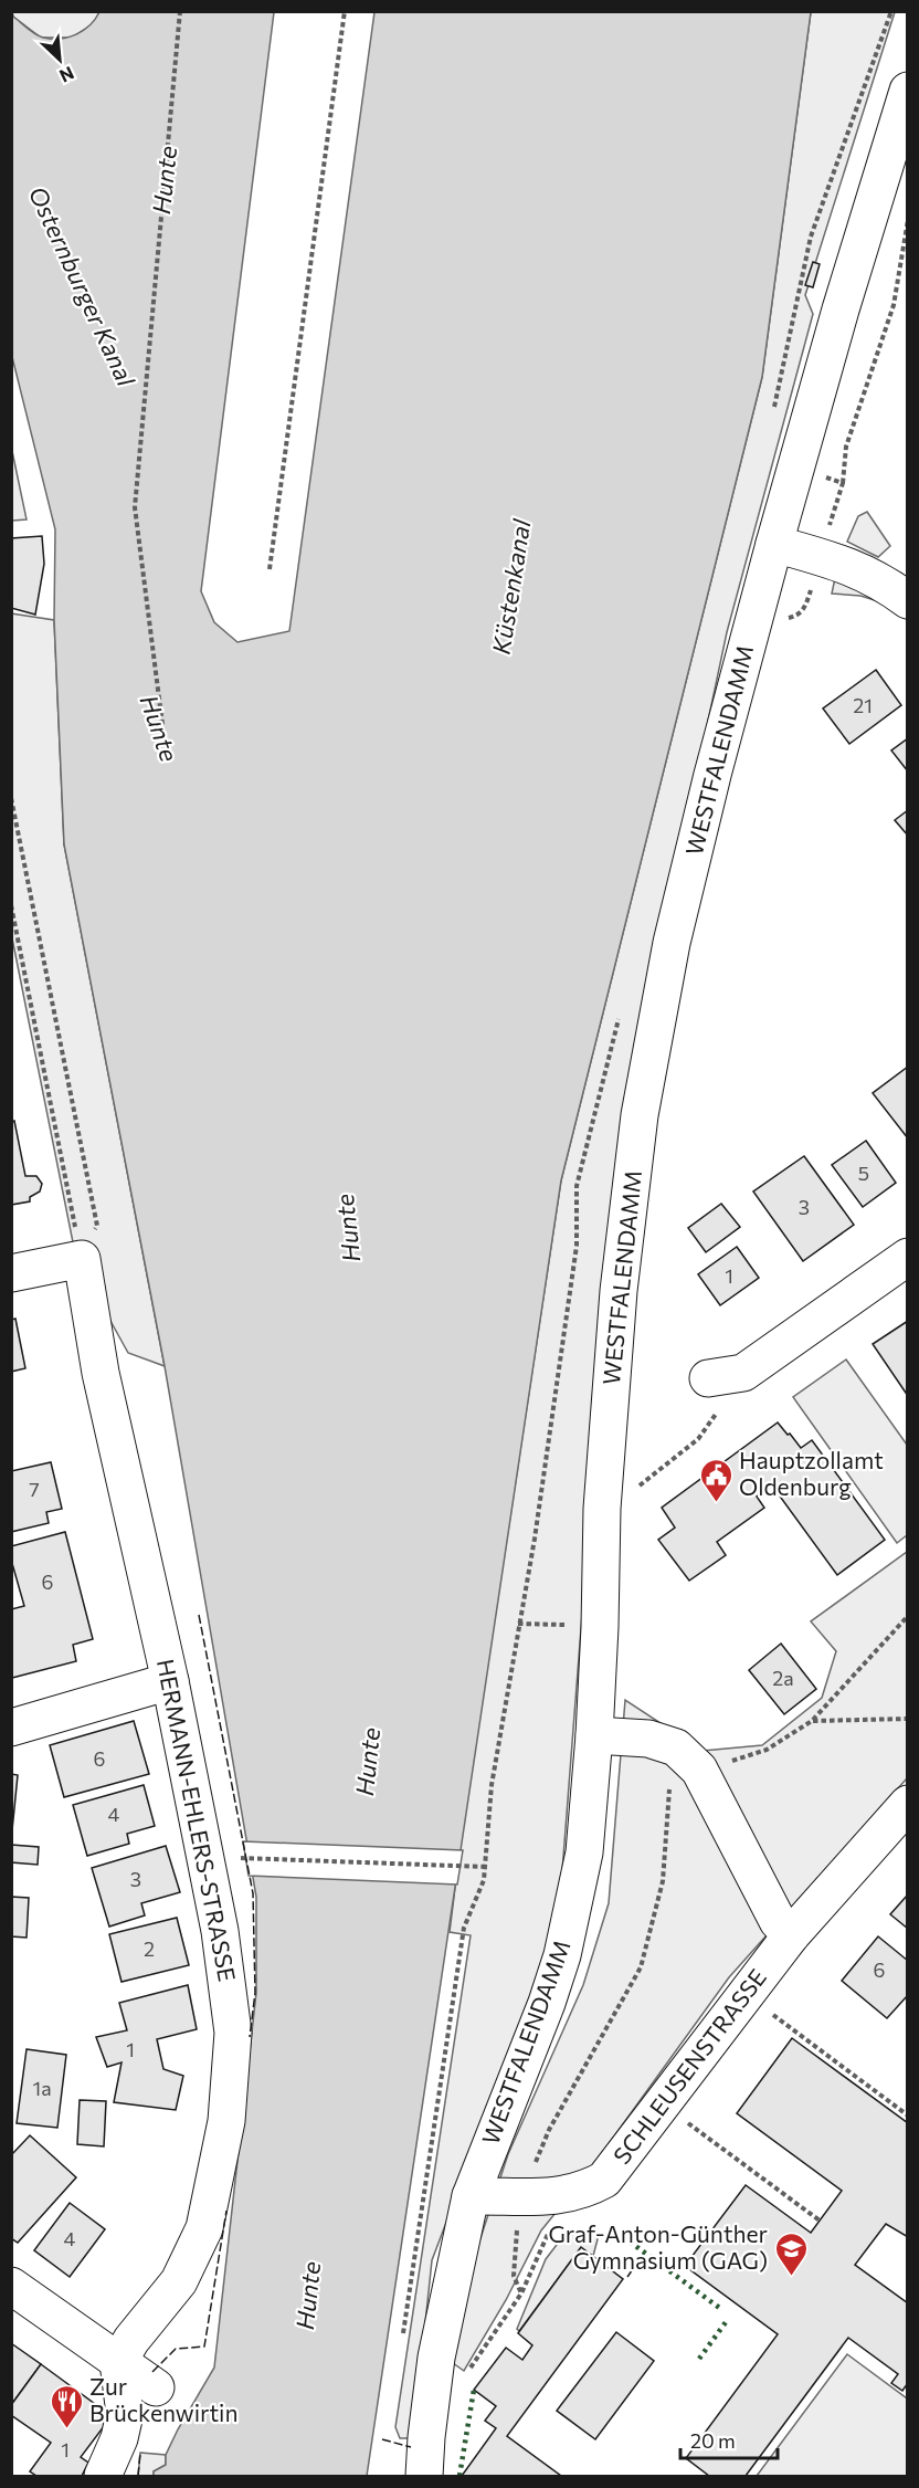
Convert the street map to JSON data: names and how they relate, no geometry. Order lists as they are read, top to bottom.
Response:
{
  "streets": {
    "street": ["WESTFALENDAMM", "HERMANN-EHLERS-STRASSE", "SCHLEUSENSTRASSE"]
  },
  "crossings": [
    ["WESTFALENDAMM", "SCHLEUSENSTRASSE"]
  ],
  "water": ["Hunte", "Osternburger Kanal", "Küstenkanal"],
  "places": {
    "public building": ["Hauptzollamt Oldenburg"],
    "school or university": ["Graf-Anton-Günther Gymnasium (GAG)"],
    "restaurant": ["Zur Brückenwirtin"]
  },
  "house_numbers": [
    "21",
    "5",
    "3",
    "1",
    "7",
    "6",
    "2a",
    "6",
    "4",
    "3",
    "2",
    "6",
    "1",
    "1a",
    "4",
    "1"
  ],
  "scale_bar": "20 m",
  "north": "bottom right"
}
